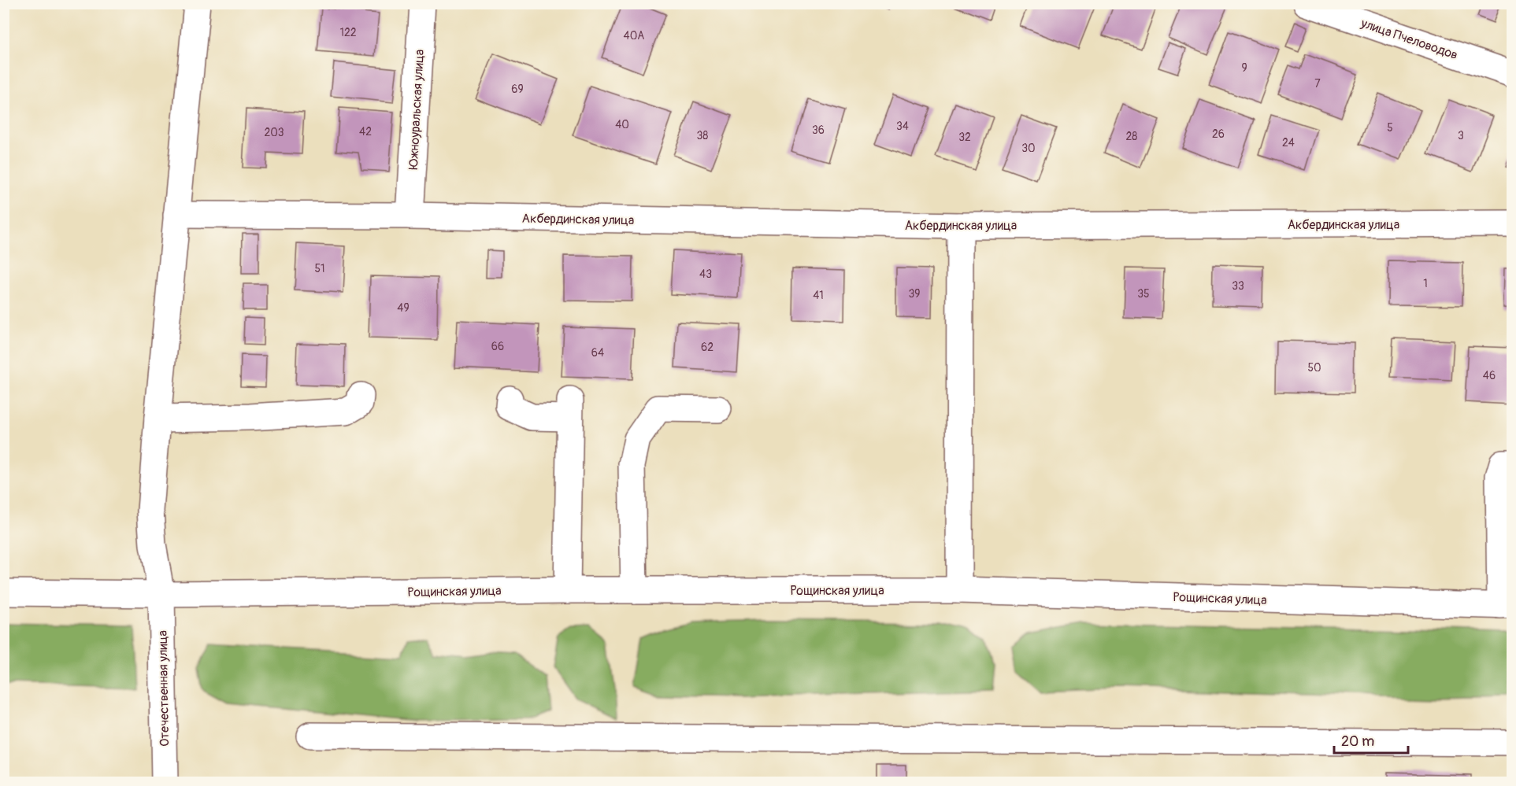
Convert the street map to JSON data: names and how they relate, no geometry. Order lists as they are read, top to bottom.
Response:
{
  "streets": {
    "street": [
      "улица Пчеловодов",
      "Южноуральская улица",
      "Акбердинская улица",
      "Рощинская улица",
      "Отечественная улица"
    ]
  },
  "crossings": [
    ["Южноуральская улица", "Акбердинская улица"],
    ["Акбердинская улица", "Отечественная улица"],
    ["Рощинская улица", "Отечественная улица"]
  ],
  "house_numbers": [
    "122",
    "40А",
    "9",
    "7",
    "69",
    "40",
    "34",
    "5",
    "36",
    "42",
    "203",
    "26",
    "38",
    "3",
    "28",
    "32",
    "24",
    "30",
    "51",
    "43",
    "1",
    "33",
    "39",
    "35",
    "41",
    "49",
    "66",
    "62",
    "64",
    "50",
    "46"
  ],
  "scale_bar": "20 m"
}
